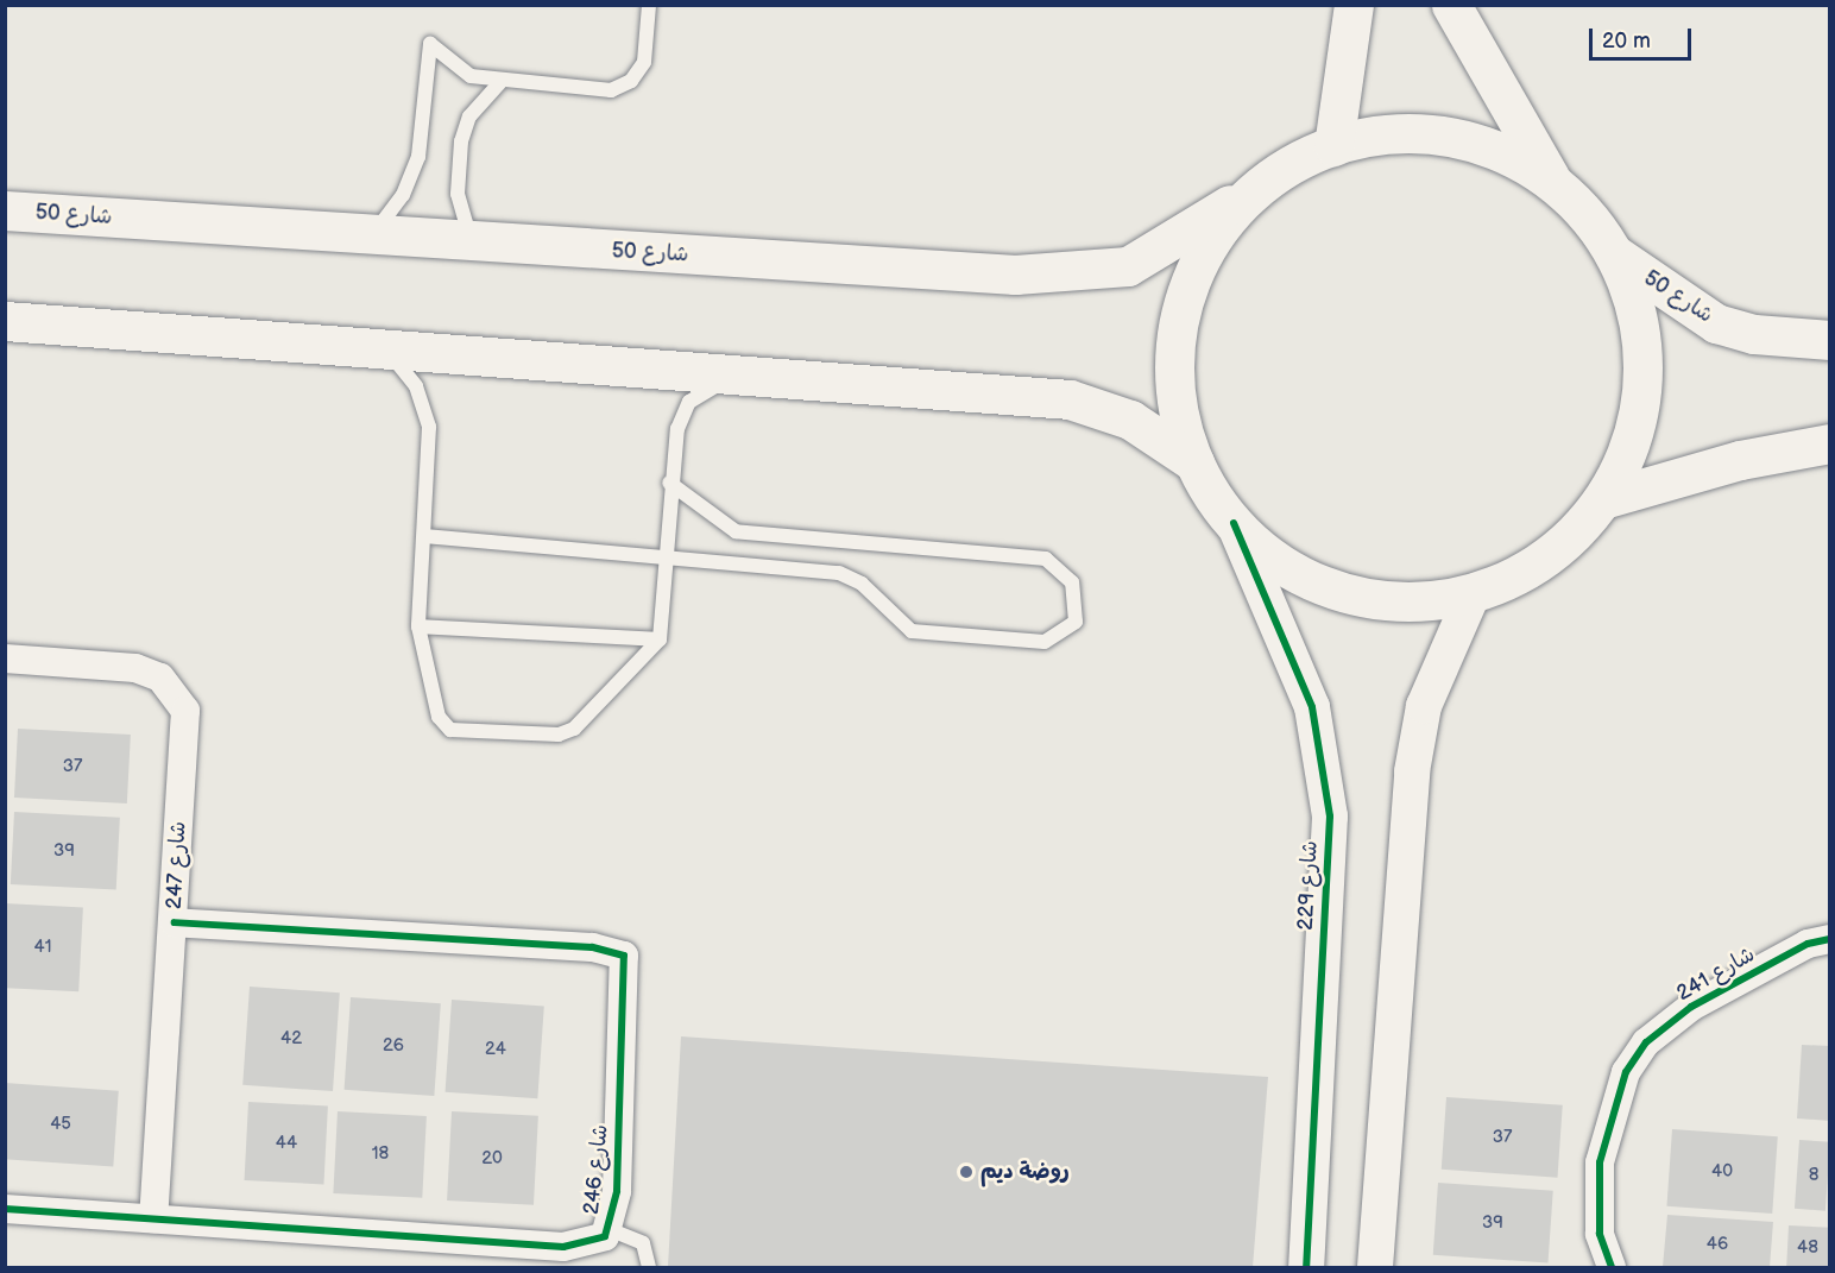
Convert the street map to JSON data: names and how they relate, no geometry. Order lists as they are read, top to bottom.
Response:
{
  "streets": {
    "main road": ["شارع 50"],
    "street": [
      "شارع 247",
      "شارع 229",
      "شارع 241",
      "شارع 246"
    ]
  },
  "crossings": [
    ["شارع 247", "شارع 246"]
  ],
  "places": ["روضة ديم"],
  "house_numbers": [
    "37",
    "39",
    "41",
    "42",
    "26",
    "24",
    "45",
    "37",
    "44",
    "18",
    "20",
    "40",
    "8",
    "39",
    "46",
    "48"
  ],
  "scale_bar": "20 m"
}
